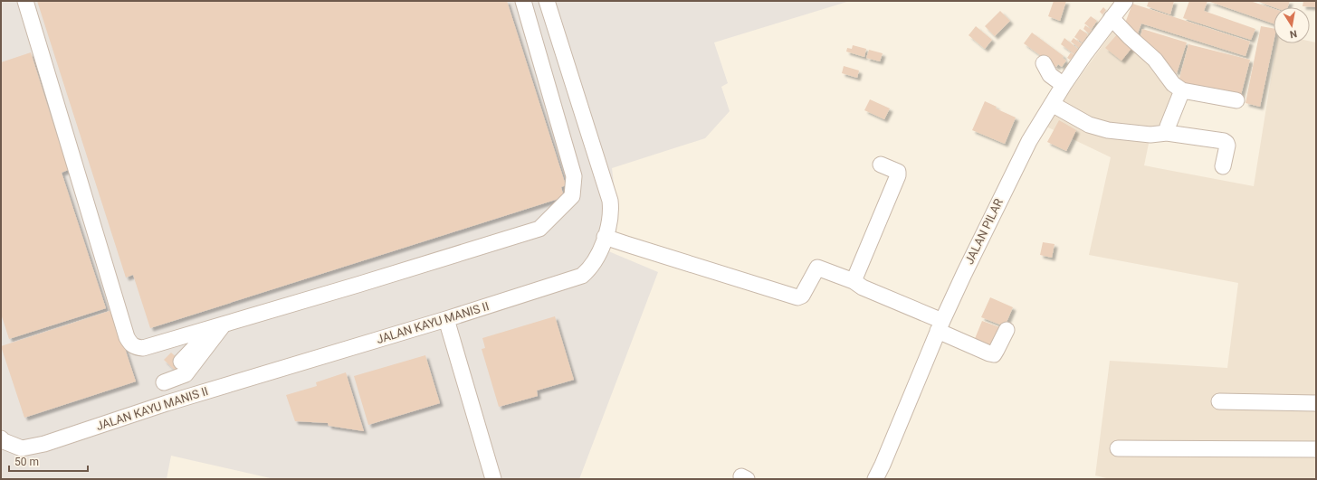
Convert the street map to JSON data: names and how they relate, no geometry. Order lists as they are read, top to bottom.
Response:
{
  "streets": {
    "street": ["JALAN PILAR", "JALAN KAYU MANIS II"]
  },
  "scale_bar": "50 m",
  "north": "bottom"
}
